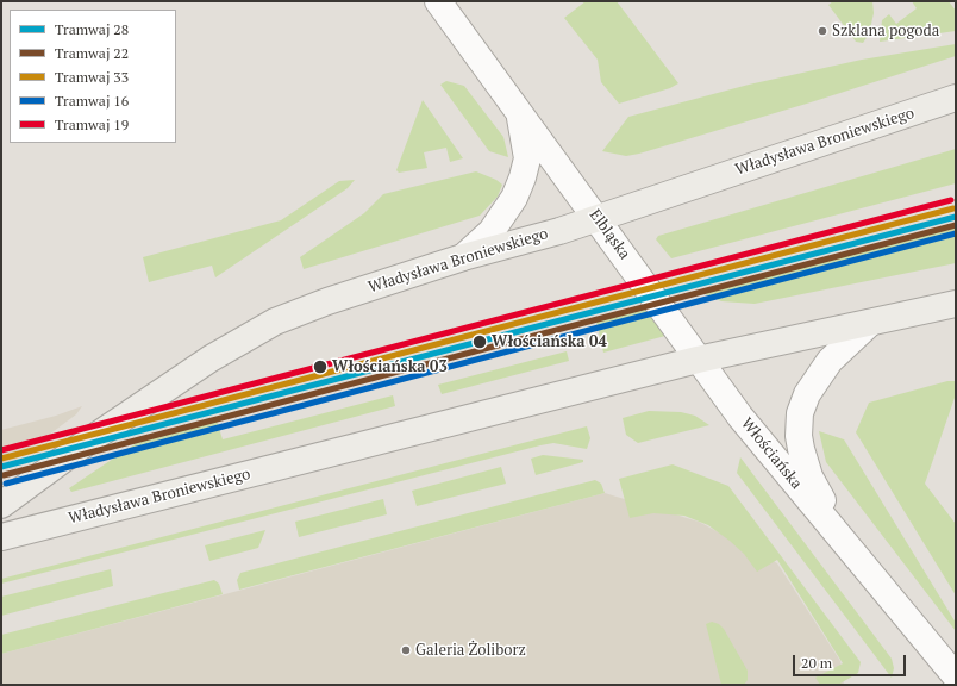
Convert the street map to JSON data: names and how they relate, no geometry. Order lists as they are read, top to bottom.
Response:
{
  "streets": {
    "main road": ["Władysława Broniewskiego"],
    "street": ["Elbląska", "Włościańska"]
  },
  "crossings": [
    ["Władysława Broniewskiego", "Elbląska"],
    ["Władysława Broniewskiego", "Włościańska"],
    ["Elbląska", "Włościańska"]
  ],
  "places": [
    "Szklana pogoda",
    "Włościańska 04",
    "Włościańska 03",
    "Galeria Żoliborz"
  ],
  "lines": [
    "tram line 19",
    "tram line 33",
    "tram line 28",
    "tram line 22",
    "tram line 16"
  ],
  "legend": [
    "Tramwaj 28",
    "Tramwaj 22",
    "Tramwaj 33",
    "Tramwaj 16",
    "Tramwaj 19"
  ],
  "scale_bar": "20 m"
}
